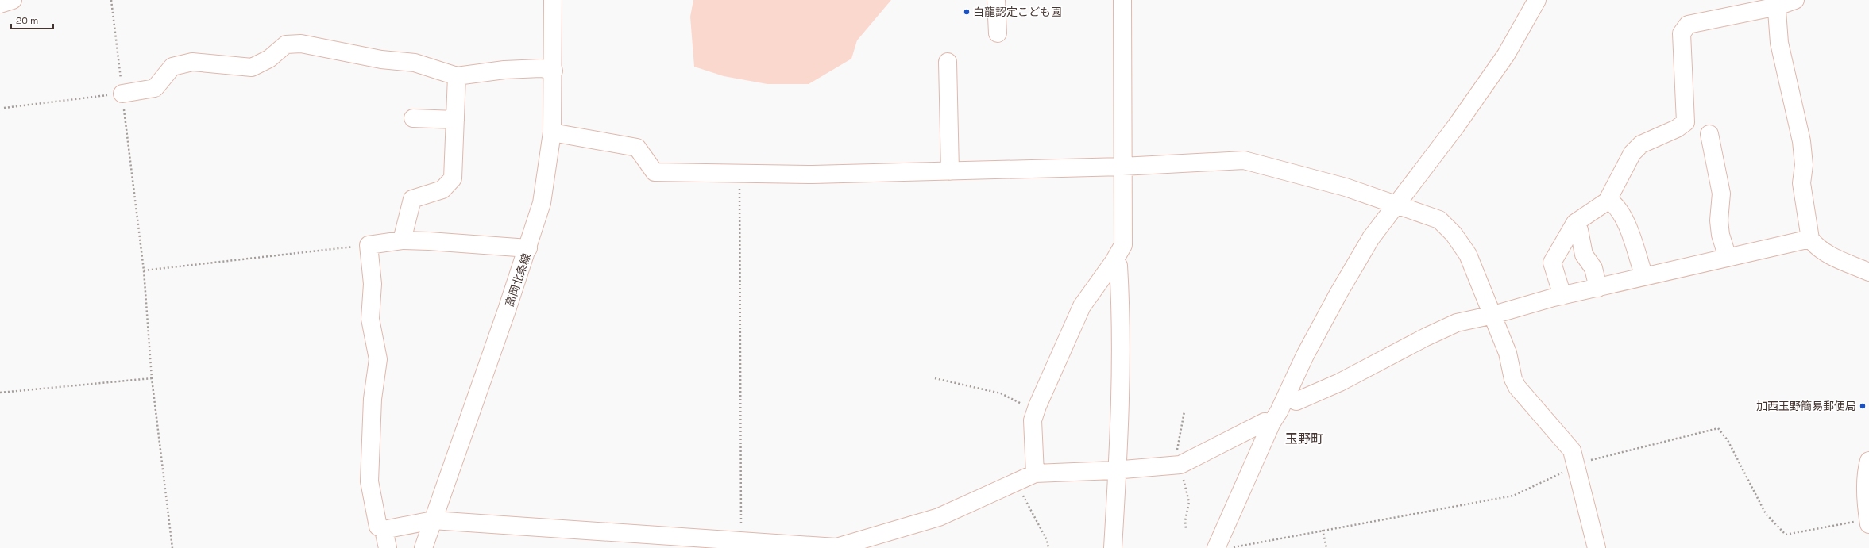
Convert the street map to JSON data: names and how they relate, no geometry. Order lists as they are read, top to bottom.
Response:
{
  "streets": {
    "street": ["高岡北条線"]
  },
  "districts": ["玉野町"],
  "places": ["白龍認定こども園", "加西玉野簡易郵便局"],
  "scale_bar": "20 m"
}
